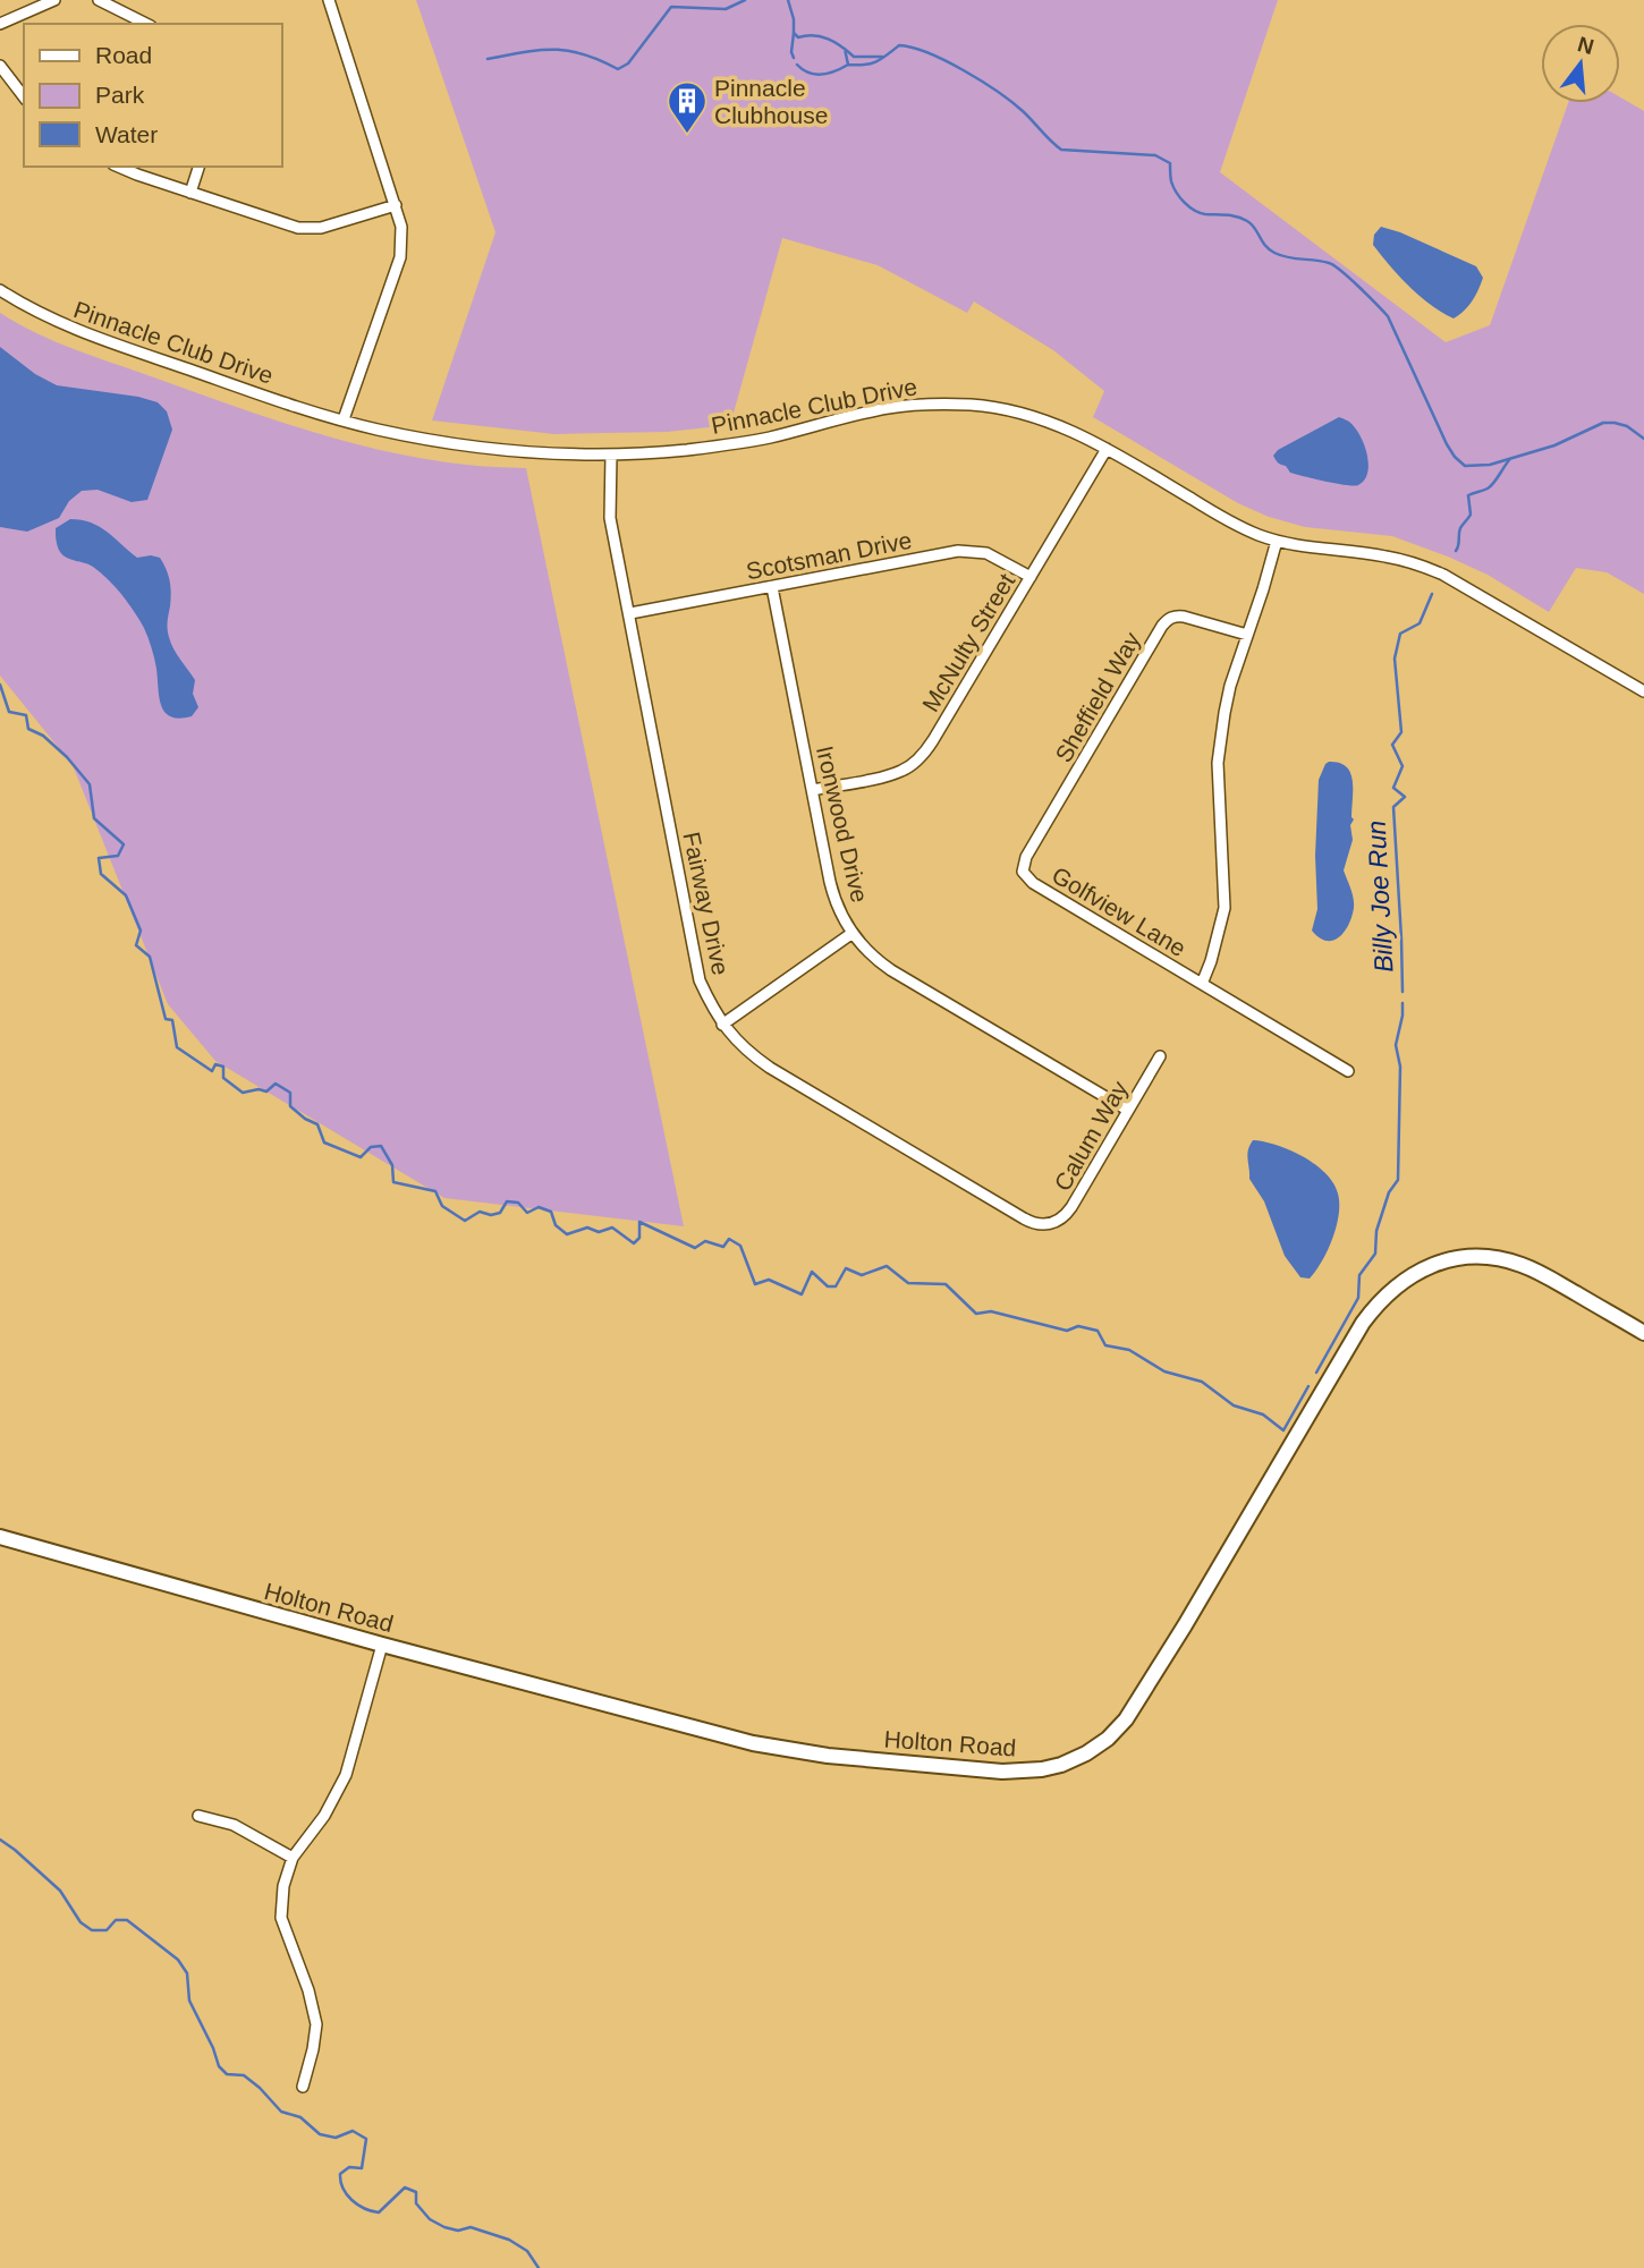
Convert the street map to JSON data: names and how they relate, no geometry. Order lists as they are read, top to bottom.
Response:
{
  "streets": {
    "street": [
      "Pinnacle Club Drive",
      "Scotsman Drive",
      "McNulty Street",
      "Sheffield Way",
      "Ironwood Drive",
      "Fairway Drive",
      "Golfview Lane",
      "Calum Way",
      "Holton Road"
    ]
  },
  "crossings": [
    ["Pinnacle Club Drive", "McNulty Street"],
    ["Pinnacle Club Drive", "Fairway Drive"],
    ["Scotsman Drive", "McNulty Street"],
    ["Scotsman Drive", "Ironwood Drive"],
    ["Scotsman Drive", "Fairway Drive"],
    ["McNulty Street", "Ironwood Drive"],
    ["Sheffield Way", "Golfview Lane"],
    ["Ironwood Drive", "Calum Way"],
    ["Fairway Drive", "Calum Way"]
  ],
  "water": ["Billy Joe Run"],
  "places": {
    "building": ["Pinnacle Clubhouse"]
  },
  "legend": ["Road", "Park", "Water"],
  "north": "top"
}
